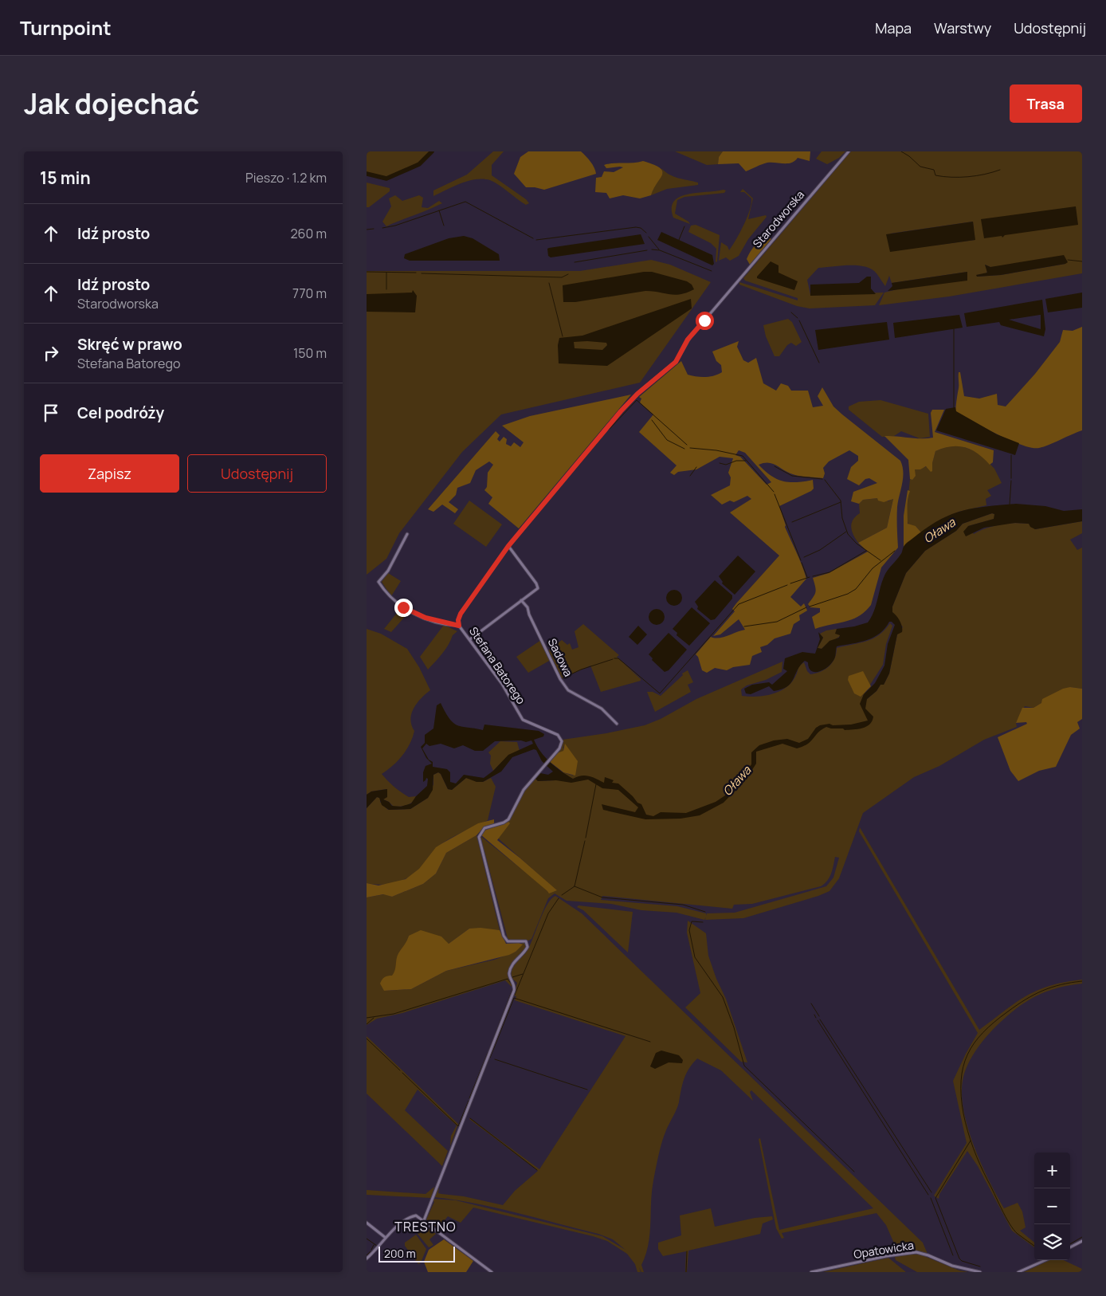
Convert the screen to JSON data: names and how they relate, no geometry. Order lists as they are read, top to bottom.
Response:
{
  "streets": {
    "street": [
      "Starodworska",
      "Sadowa",
      "Stefana Batorego",
      "Opatowicka"
    ]
  },
  "districts": ["TRESTNO"],
  "water": ["Oława"],
  "scale_bar": "200 m",
  "page": {
    "header": "Turnpoint",
    "nav": ["Mapa", "Warstwy", "Udostępnij"],
    "title": "Jak dojechać",
    "buttons": [
      "Trasa",
      ["Zapisz", "Udostępnij"]
    ],
    "heading": ["15 min", "Pieszo · 1.2 km"],
    "list": [
      ["Idź prosto", "260 m"],
      ["Idź prosto", "Starodworska", "770 m"],
      ["Skręć w prawo", "Stefana Batorego", "150 m"],
      "Cel podróży"
    ],
    "map_buttons": ["+", "−"],
    "scale": "200 m"
  }
}
